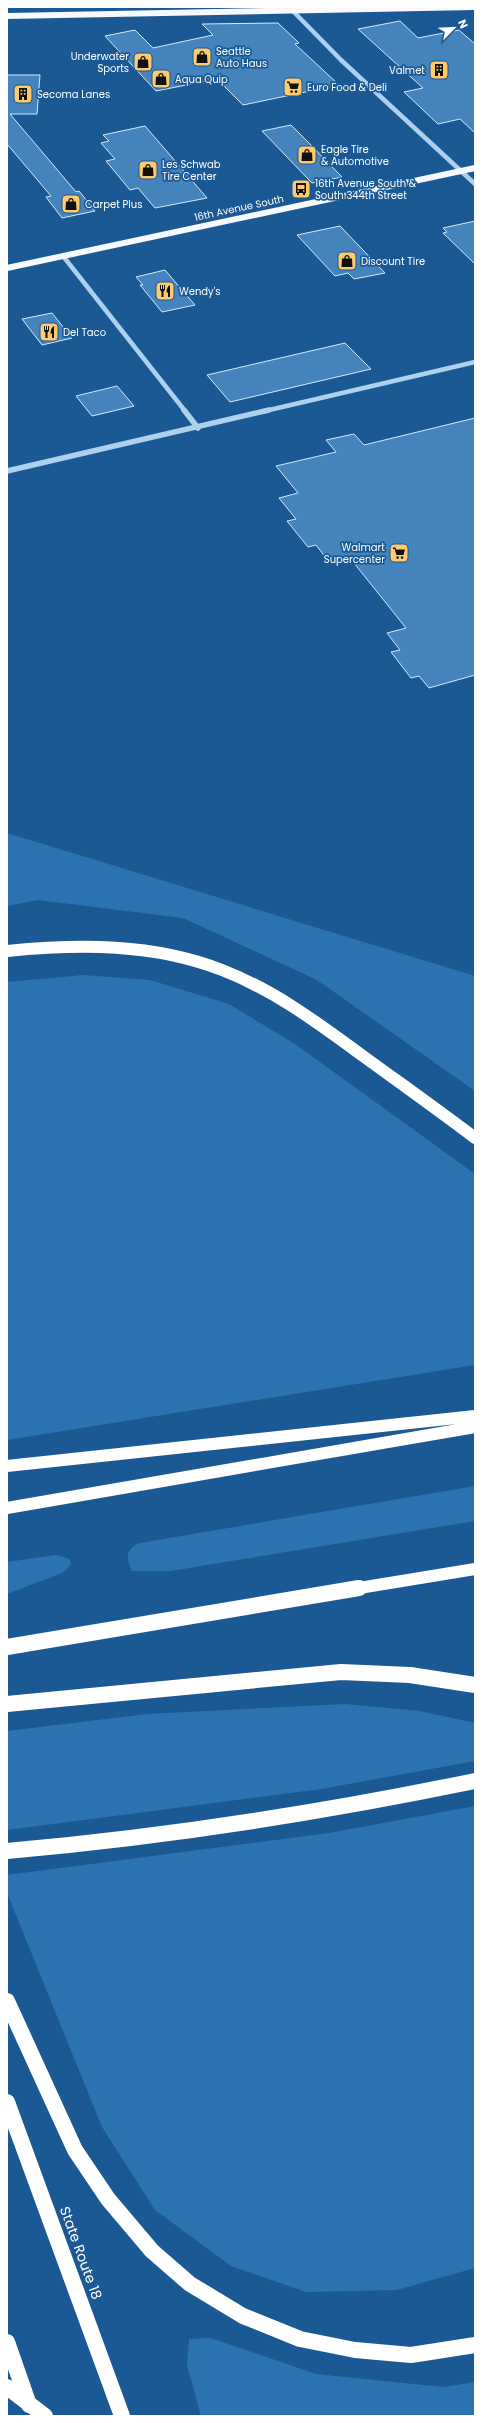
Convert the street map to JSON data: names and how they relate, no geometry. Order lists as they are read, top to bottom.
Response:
{
  "streets": {
    "highway": ["State Route 18"],
    "main road": ["16th Avenue South"]
  },
  "places": {
    "shop": [
      "Seattle Auto Haus",
      "Underwater Sports",
      "Aqua Quip",
      "Eagle Tire & Automotive",
      "Les Schwab Tire Center",
      "Carpet Plus",
      "Discount Tire"
    ],
    "building": ["Valmet", "Secoma Lanes"],
    "supermarket": ["Euro Food & Deli", "Walmart Supercenter"],
    "bus stop": ["16th Avenue South & South 344th Street"],
    "restaurant": ["Wendy's", "Del Taco"]
  },
  "north": "top right"
}
